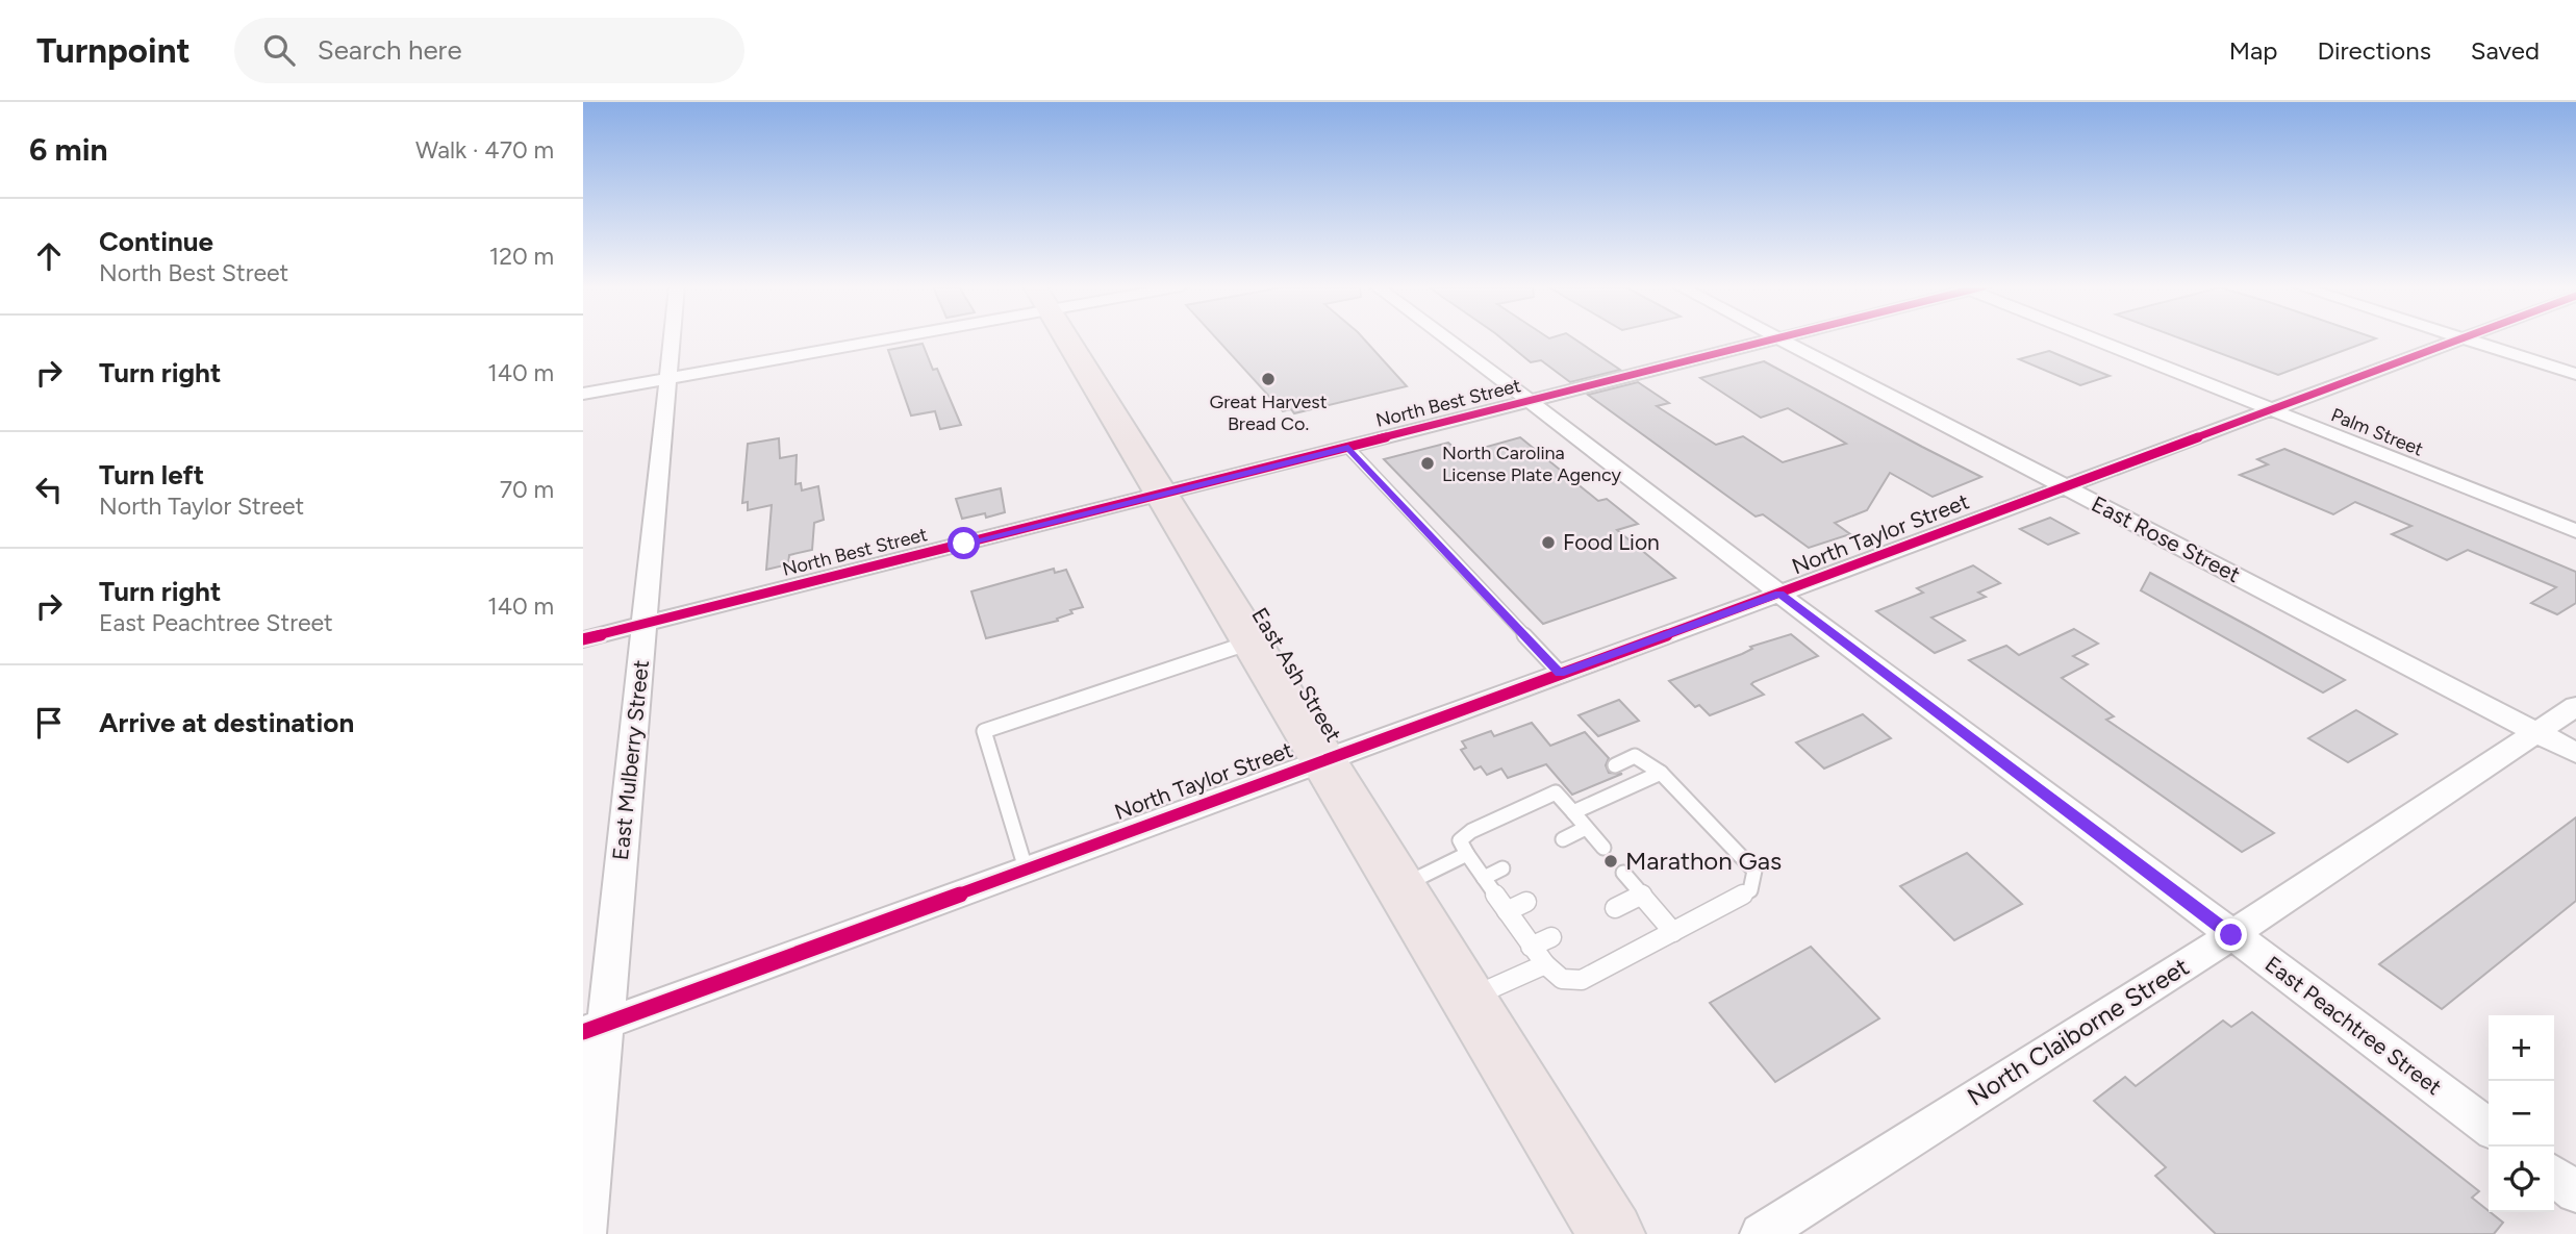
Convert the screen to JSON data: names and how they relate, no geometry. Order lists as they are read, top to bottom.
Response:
{
  "streets": {
    "main road": ["East Ash Street"],
    "street": [
      "North Best Street",
      "Palm Street",
      "North Taylor Street",
      "East Rose Street",
      "East Mulberry Street",
      "East Peachtree Street",
      "North Claiborne Street"
    ]
  },
  "crossings": [
    ["North Best Street", "East Ash Street"],
    ["North Best Street", "East Mulberry Street"],
    ["North Best Street", "East Peachtree Street"],
    ["Palm Street", "North Taylor Street"],
    ["North Taylor Street", "East Rose Street"],
    ["North Taylor Street", "East Ash Street"],
    ["North Taylor Street", "East Mulberry Street"],
    ["North Taylor Street", "East Peachtree Street"],
    ["East Rose Street", "North Claiborne Street"],
    ["East Peachtree Street", "North Claiborne Street"]
  ],
  "places": [
    "Great Harvest Bread Co.",
    "North Carolina License Plate Agency",
    "Food Lion",
    "Marathon Gas"
  ],
  "page": {
    "header": "Turnpoint",
    "search": "Search here",
    "nav": ["Map", "Directions", "Saved"],
    "heading": ["6 min", "Walk · 470 m"],
    "list": [
      ["Continue", "North Best Street", "120 m"],
      ["Turn right", "140 m"],
      ["Turn left", "North Taylor Street", "70 m"],
      ["Turn right", "East Peachtree Street", "140 m"],
      "Arrive at destination"
    ],
    "map_buttons": ["+", "−"]
  }
}
